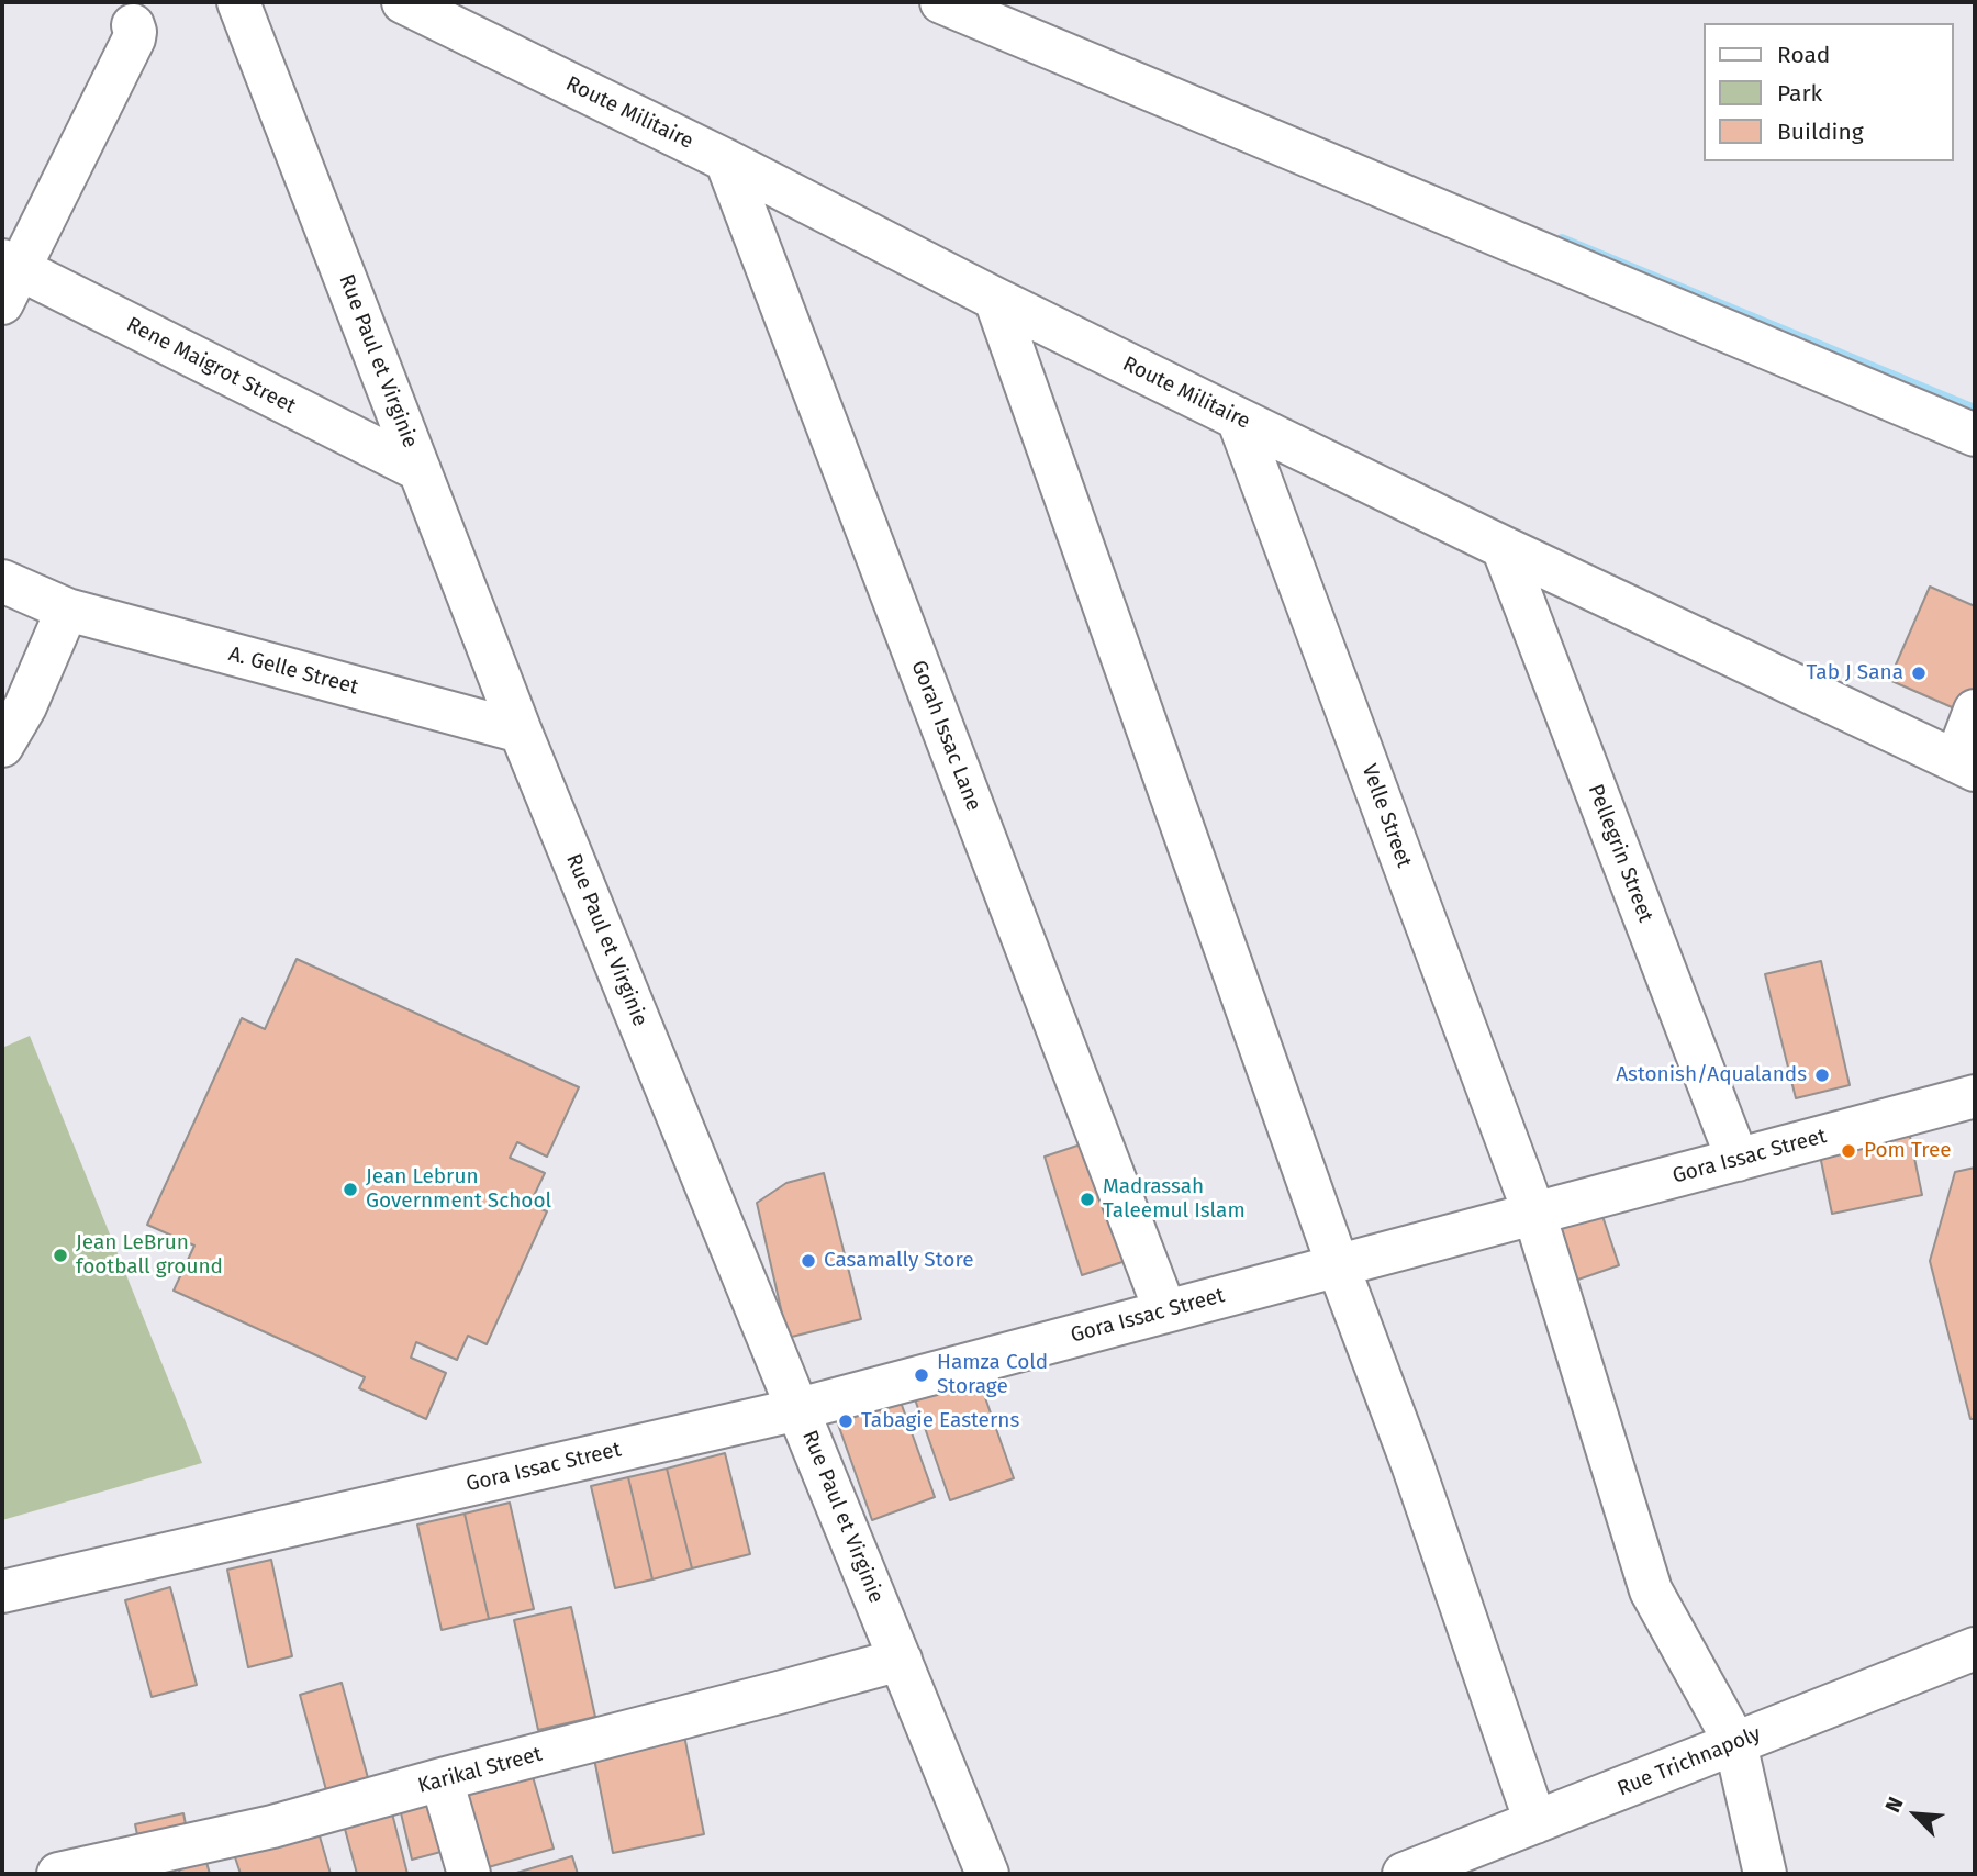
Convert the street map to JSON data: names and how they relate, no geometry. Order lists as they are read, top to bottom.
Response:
{
  "streets": {
    "street": [
      "Route Militaire",
      "Rue Paul et Virginie",
      "Rene Maigrot Street",
      "A. Gelle Street",
      "Gorah Issac Lane",
      "Velle Street",
      "Pellegrin Street",
      "Gora Issac Street",
      "Rue Trichnapoly",
      "Karikal Street"
    ]
  },
  "crossings": [
    ["Route Militaire", "Gorah Issac Lane"],
    ["Route Militaire", "Velle Street"],
    ["Route Militaire", "Pellegrin Street"],
    ["Rue Paul et Virginie", "Rene Maigrot Street"],
    ["Rue Paul et Virginie", "A. Gelle Street"],
    ["Rue Paul et Virginie", "Gora Issac Street"],
    ["Rue Paul et Virginie", "Karikal Street"],
    ["Gorah Issac Lane", "Gora Issac Street"],
    ["Velle Street", "Gora Issac Street"],
    ["Velle Street", "Rue Trichnapoly"],
    ["Pellegrin Street", "Gora Issac Street"]
  ],
  "places": [
    "Tab J Sana",
    "Astonish/Aqualands",
    "Pom Tree",
    "Jean Lebrun Government School",
    "Madrassah Taleemul Islam",
    "Jean LeBrun football ground",
    "Casamally Store",
    "Hamza Cold Storage",
    "Tabagie Easterns"
  ],
  "legend": ["Road", "Park", "Building"],
  "north": "top left"
}
